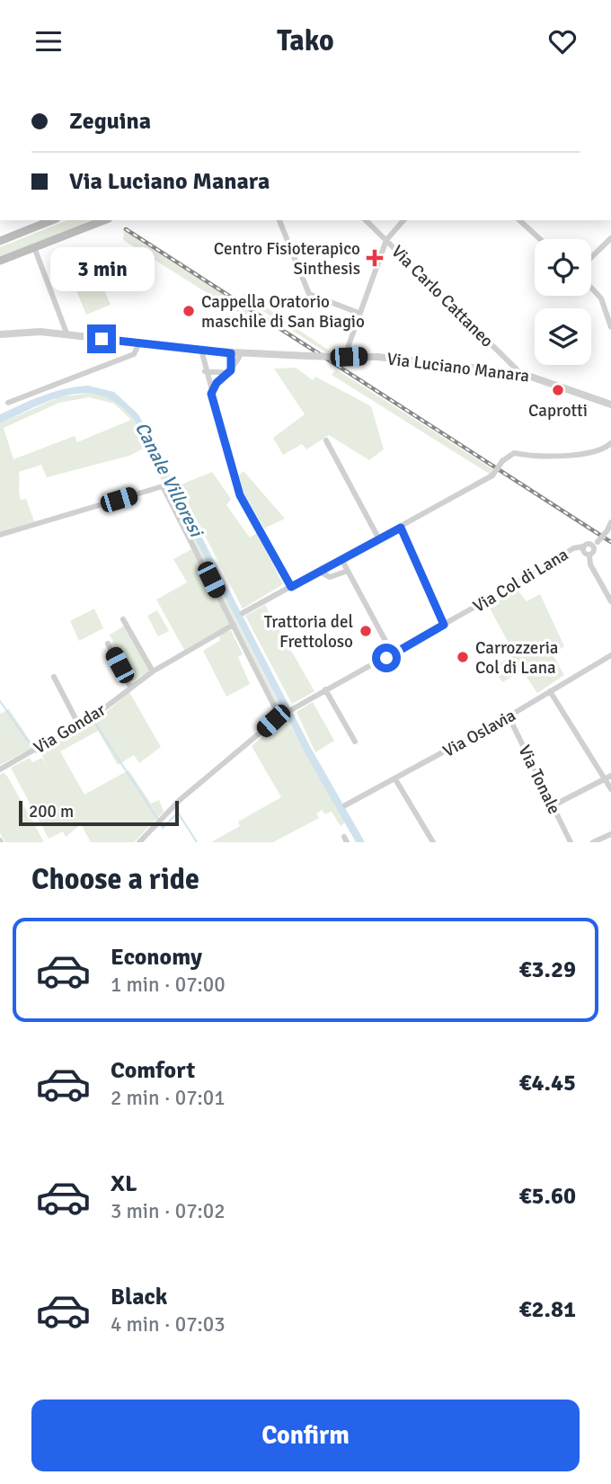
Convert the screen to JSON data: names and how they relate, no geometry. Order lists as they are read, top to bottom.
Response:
{
  "streets": {
    "street": [
      "Via Carlo Cattaneo",
      "Via Luciano Manara",
      "Via Col di Lana",
      "Via Gondar",
      "Via Oslavia",
      "Via Tonale"
    ]
  },
  "crossings": [
    ["Via Carlo Cattaneo", "Via Luciano Manara"],
    ["Via Oslavia", "Via Tonale"]
  ],
  "water": ["Canale Villoresi"],
  "places": {
    "health": ["Centro Fisioterapico Sinthesis"],
    "other": [
      "Cappella Oratorio maschile di San Biagio",
      "Caprotti",
      "Trattoria del Frettoloso",
      "Carrozzeria Col di Lana"
    ]
  },
  "scale_bar": "200 m",
  "page": {
    "header": "Tako",
    "banner": ["Zeguina", "Via Luciano Manara"],
    "bubble": "3 min",
    "scale": "200 m",
    "heading": "Choose a ride",
    "list": [
      {
        "name": "Economy",
        "note": "1 min · 07:00",
        "value": "€3.29"
      },
      {
        "name": "Comfort",
        "note": "2 min · 07:01",
        "value": "€4.45"
      },
      {
        "name": "XL",
        "note": "3 min · 07:02",
        "value": "€5.60"
      },
      {
        "name": "Black",
        "note": "4 min · 07:03",
        "value": "€2.81"
      }
    ],
    "buttons": "Confirm"
  }
}
